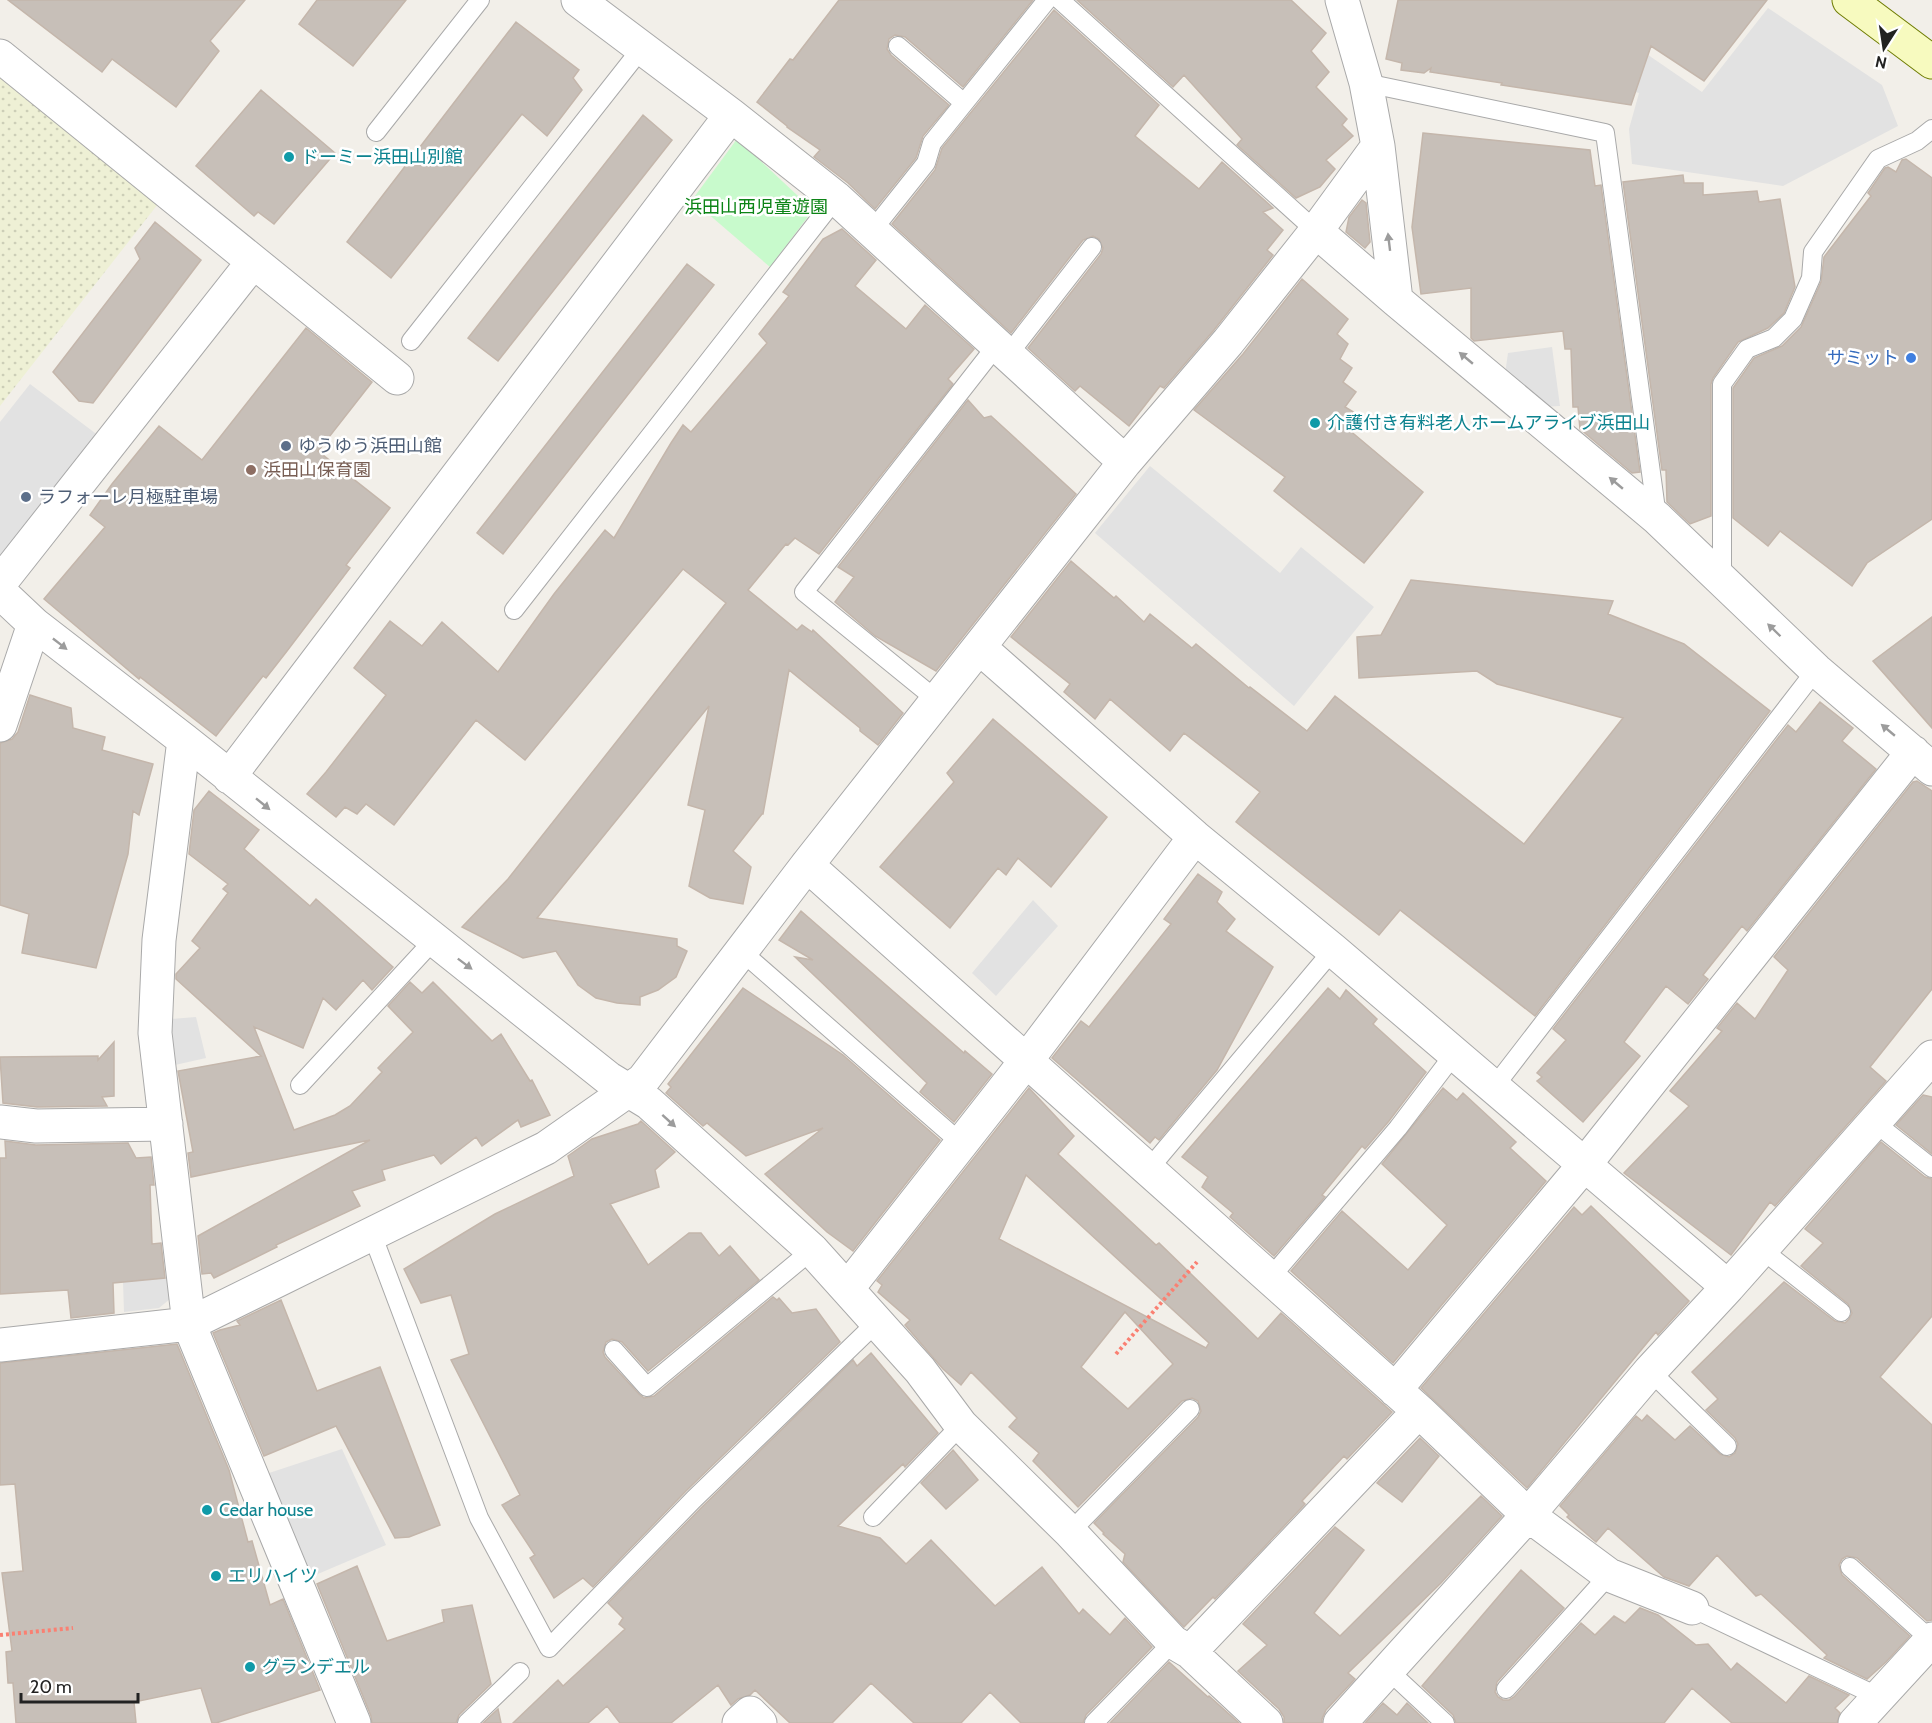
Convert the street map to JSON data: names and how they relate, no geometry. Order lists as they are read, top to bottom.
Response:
{
  "parks": ["浜田山西児童遊園"],
  "places": [
    "ドーミー浜田山別館",
    "サミット",
    "介護付き有料老人ホームアライブ浜田山",
    "ゆうゆう浜田山館",
    "浜田山保育園",
    "ラフォーレ月極駐車場",
    "Cedar house",
    "エリハイツ",
    "グランデエル"
  ],
  "scale_bar": "20 m",
  "north": "bottom"
}
